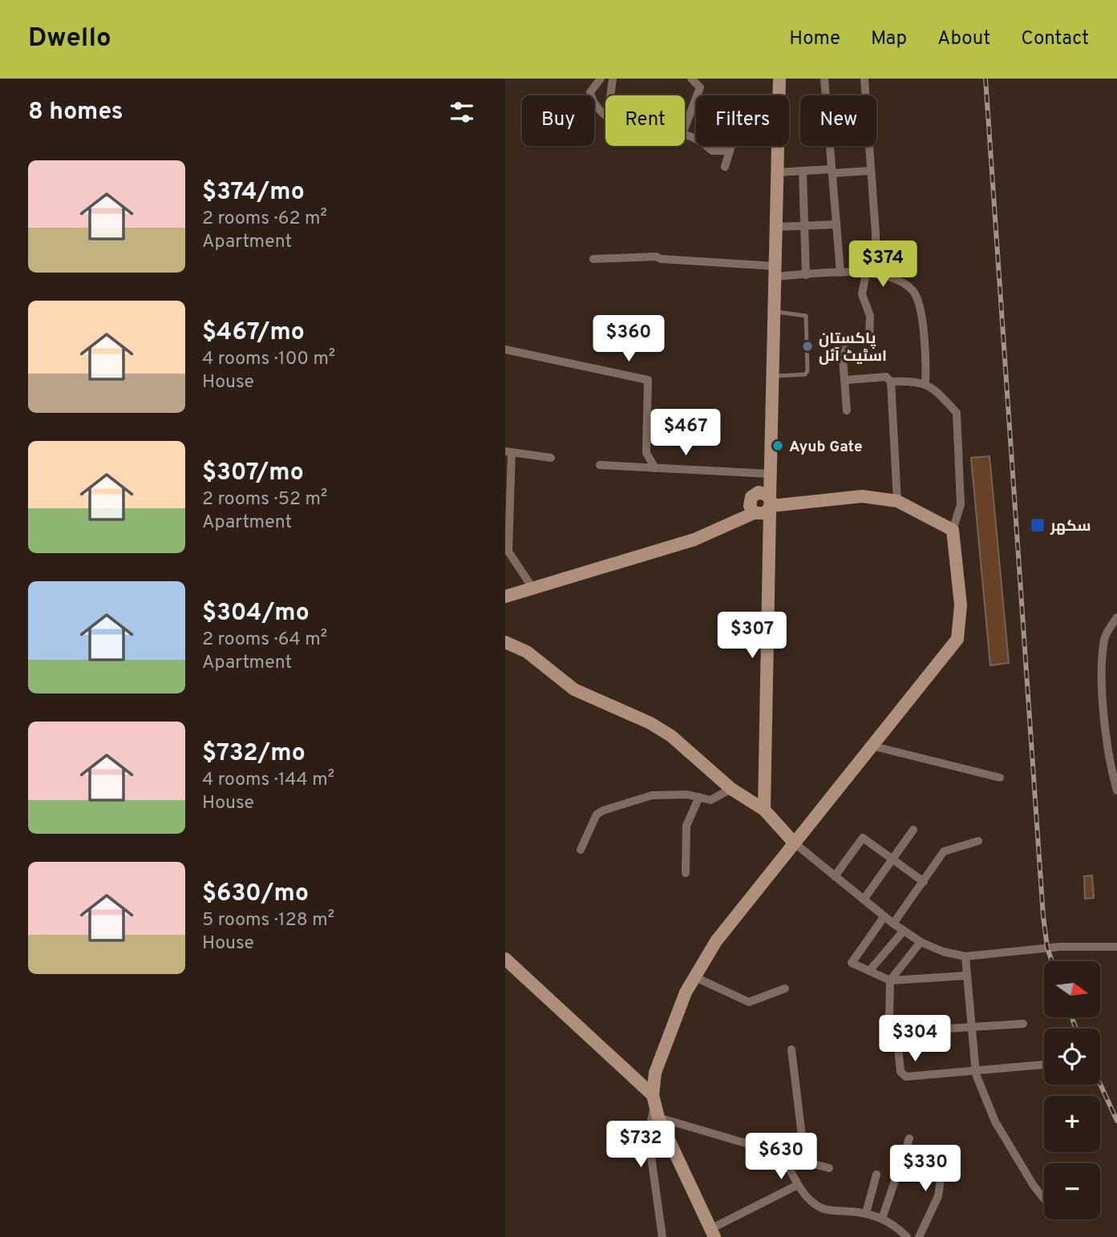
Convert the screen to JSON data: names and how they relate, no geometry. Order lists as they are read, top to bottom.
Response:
{
  "places": {
    "other": ["پاکستان اسٹیٹ آئل", "Ayub Gate"],
    "transit": ["سكهر"]
  },
  "north": "right",
  "page": {
    "header": "Dwello",
    "nav": [
      "Home",
      "Map",
      "About",
      "Contact"
    ],
    "heading": "8 homes",
    "chip": [
      "Buy",
      "Rent",
      "Filters",
      "New"
    ],
    "list": [
      {
        "name": "$374/mo",
        "note": "2 rooms · 62 m² · Apartment"
      },
      {
        "name": "$467/mo",
        "note": "4 rooms · 100 m² · House"
      },
      {
        "name": "$307/mo",
        "note": "2 rooms · 52 m² · Apartment"
      },
      {
        "name": "$304/mo",
        "note": "2 rooms · 64 m² · Apartment"
      },
      {
        "name": "$732/mo",
        "note": "4 rooms · 144 m² · House"
      },
      {
        "name": "$630/mo",
        "note": "5 rooms · 128 m² · House"
      }
    ],
    "price": [
      "$374",
      "$360",
      "$467",
      "$307",
      "$304",
      "$732",
      "$630",
      "$330"
    ],
    "map_buttons": ["+", "−"]
  }
}
